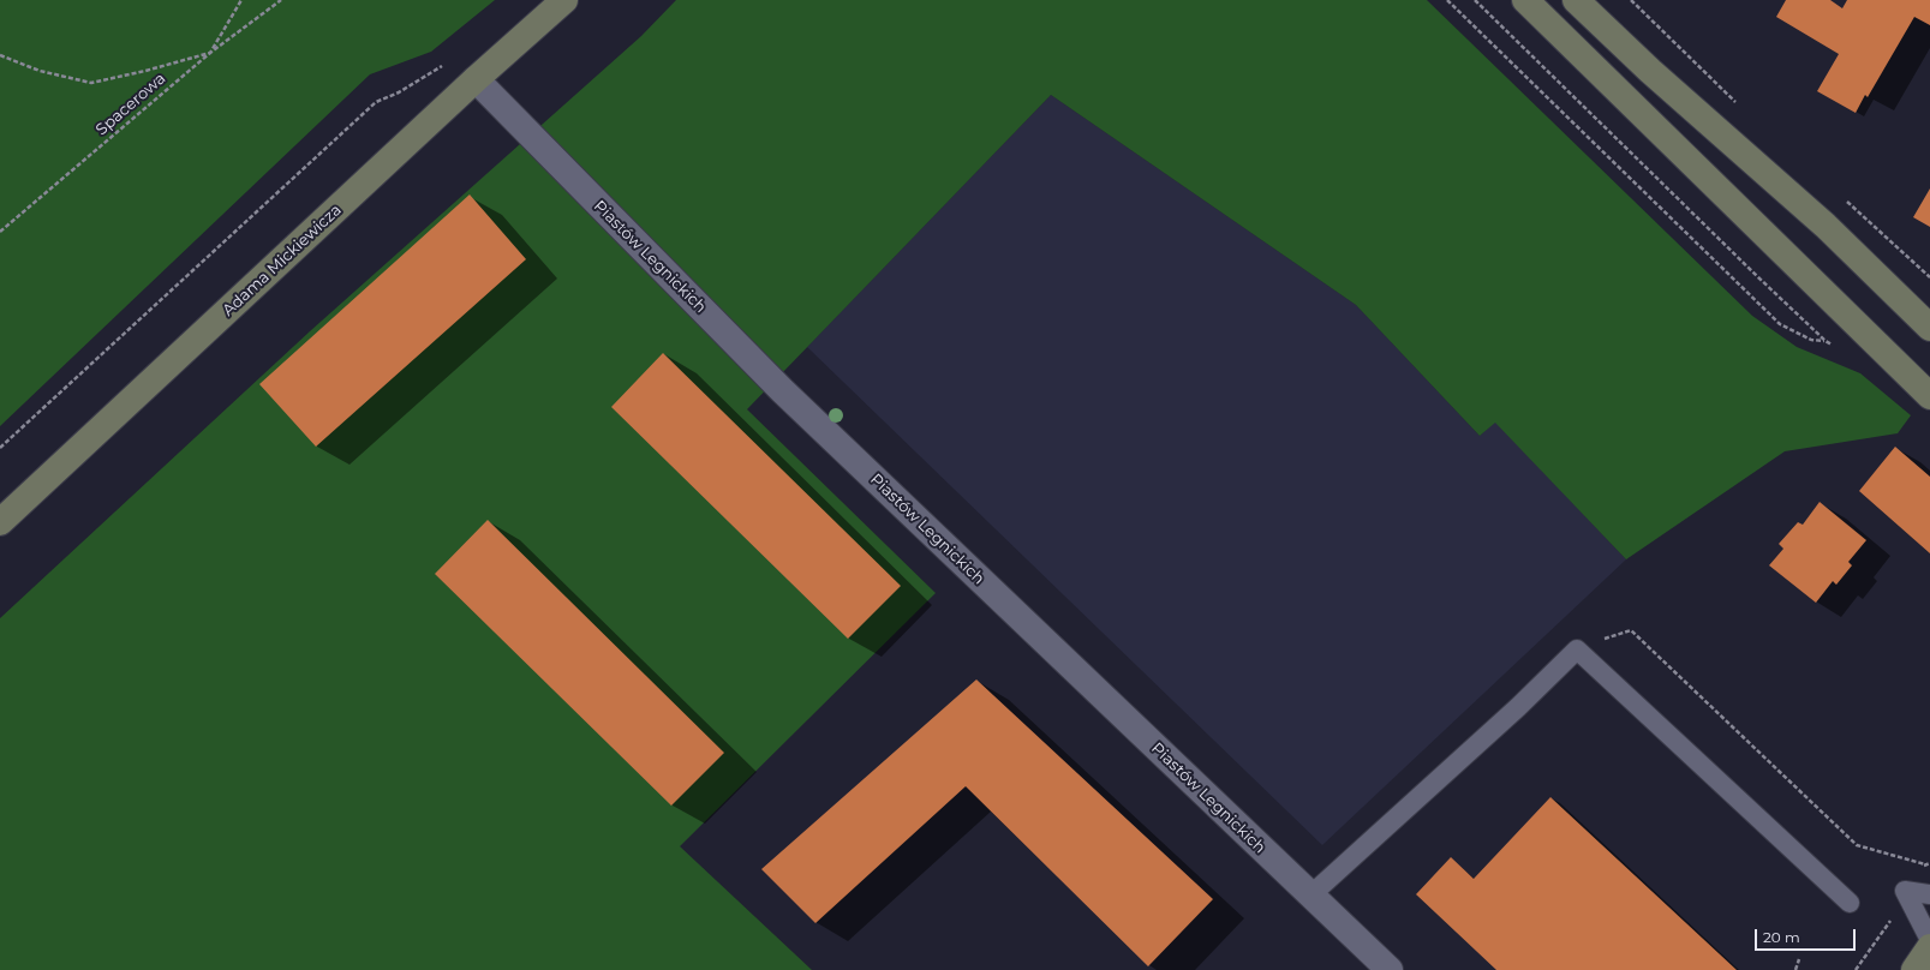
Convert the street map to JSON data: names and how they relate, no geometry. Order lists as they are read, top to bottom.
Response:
{
  "streets": {
    "street": ["Piastów Legnickich", "Adama Mickiewicza"],
    "path": ["Spacerowa"]
  },
  "crossings": [
    ["Piastów Legnickich", "Adama Mickiewicza"]
  ],
  "scale_bar": "20 m"
}
